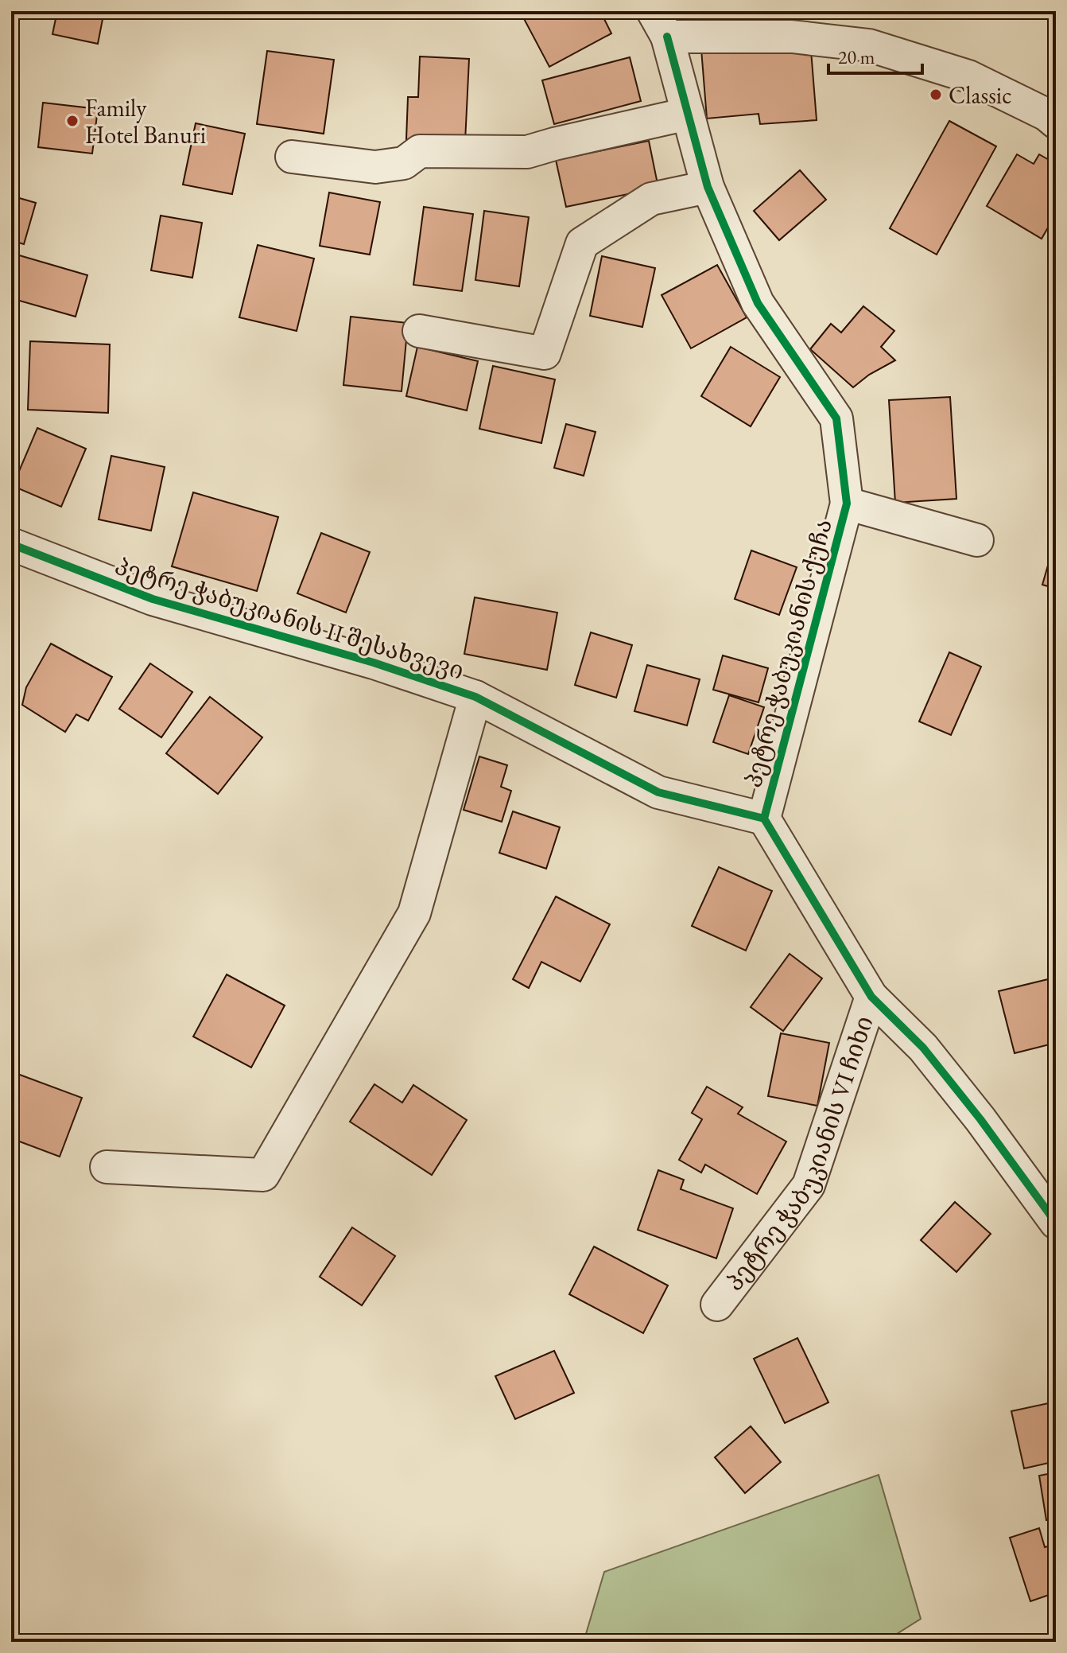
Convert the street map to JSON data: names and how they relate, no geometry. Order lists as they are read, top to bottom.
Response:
{
  "streets": {
    "street": ["პეტრე ჭაბუკიანის II შესახვევი", "პეტრე ჭაბუკიანის ქუჩა", "პეტრე ჭაბუკიანის VI ჩიხი"]
  },
  "crossings": [
    ["პეტრე ჭაბუკიანის II შესახვევი", "პეტრე ჭაბუკიანის ქუჩა"],
    ["პეტრე ჭაბუკიანის ქუჩა", "პეტრე ჭაბუკიანის VI ჩიხი"]
  ],
  "places": ["Classic", "Family Hotel Banuri"],
  "scale_bar": "20 m"
}
